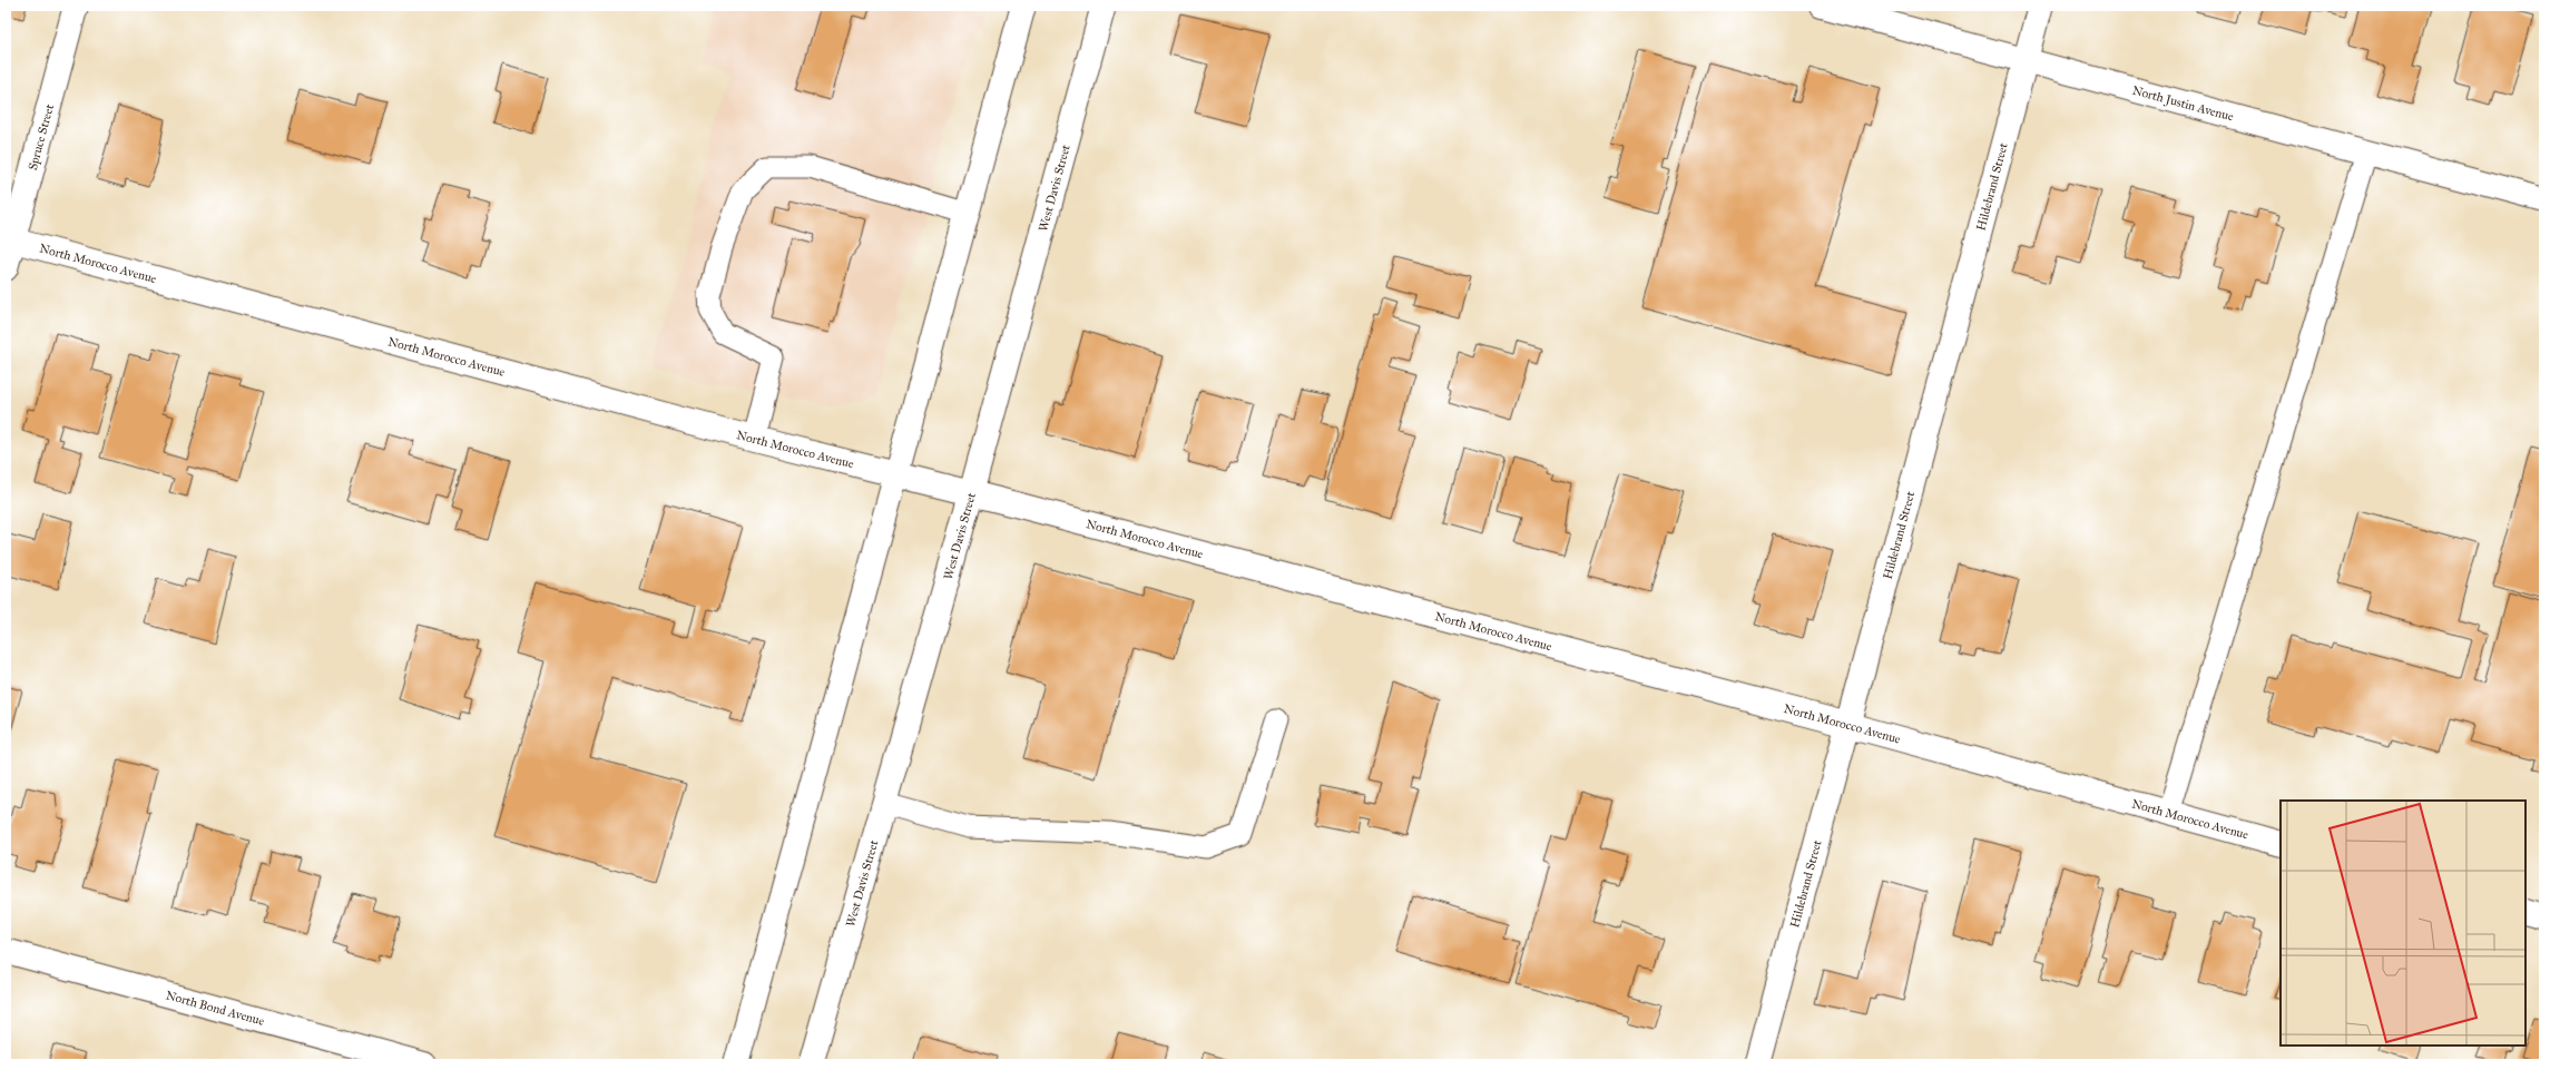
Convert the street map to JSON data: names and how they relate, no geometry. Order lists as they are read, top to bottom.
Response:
{
  "streets": {
    "street": [
      "North Justin Avenue",
      "Spruce Street",
      "Hildebrand Street",
      "West Davis Street",
      "North Morocco Avenue",
      "North Bond Avenue"
    ]
  },
  "crossings": [
    ["North Justin Avenue", "Hildebrand Street"],
    ["Spruce Street", "North Morocco Avenue"],
    ["Hildebrand Street", "North Morocco Avenue"],
    ["West Davis Street", "North Morocco Avenue"]
  ]
}
